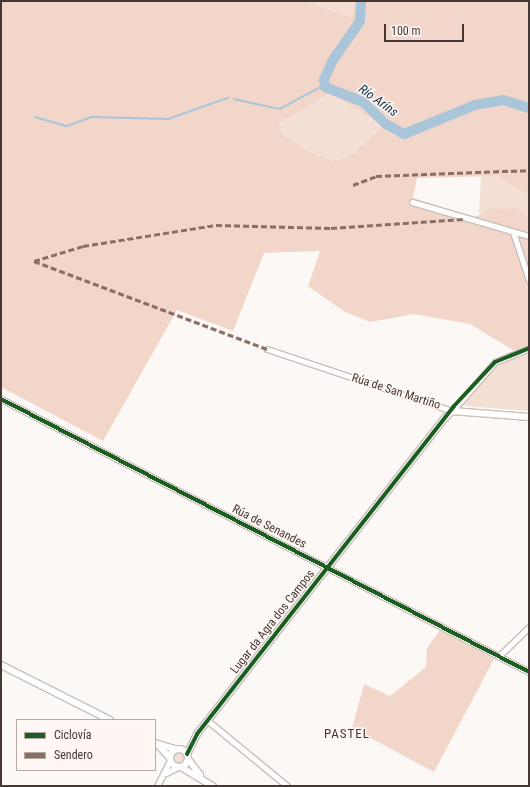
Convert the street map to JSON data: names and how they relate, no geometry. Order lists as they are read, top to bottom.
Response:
{
  "streets": {
    "street": ["Rúa de San Martiño", "Rúa de Senandes", "Lugar da Agra dos Campos"]
  },
  "crossings": [
    ["Rúa de San Martiño", "Lugar da Agra dos Campos"],
    ["Rúa de Senandes", "Lugar da Agra dos Campos"]
  ],
  "districts": ["PASTEL"],
  "water": ["Río Aríns"],
  "legend": ["Ciclovía", "Sendero"],
  "scale_bar": "100 m"
}
